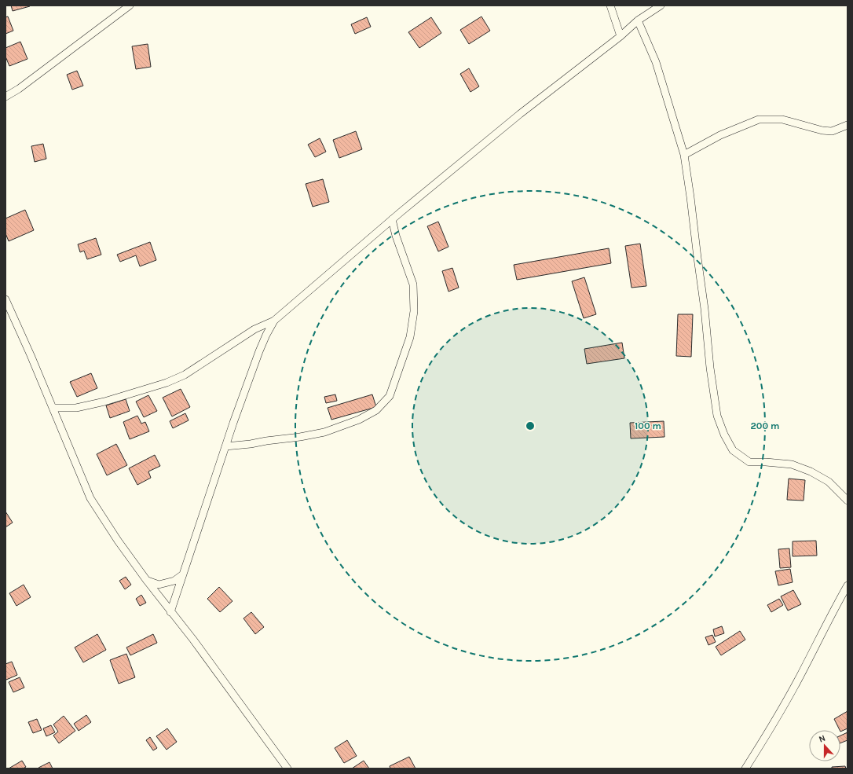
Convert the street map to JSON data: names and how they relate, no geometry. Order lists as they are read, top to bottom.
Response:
{
  "north": "top",
  "rings": ["100 m", "200 m"]
}
